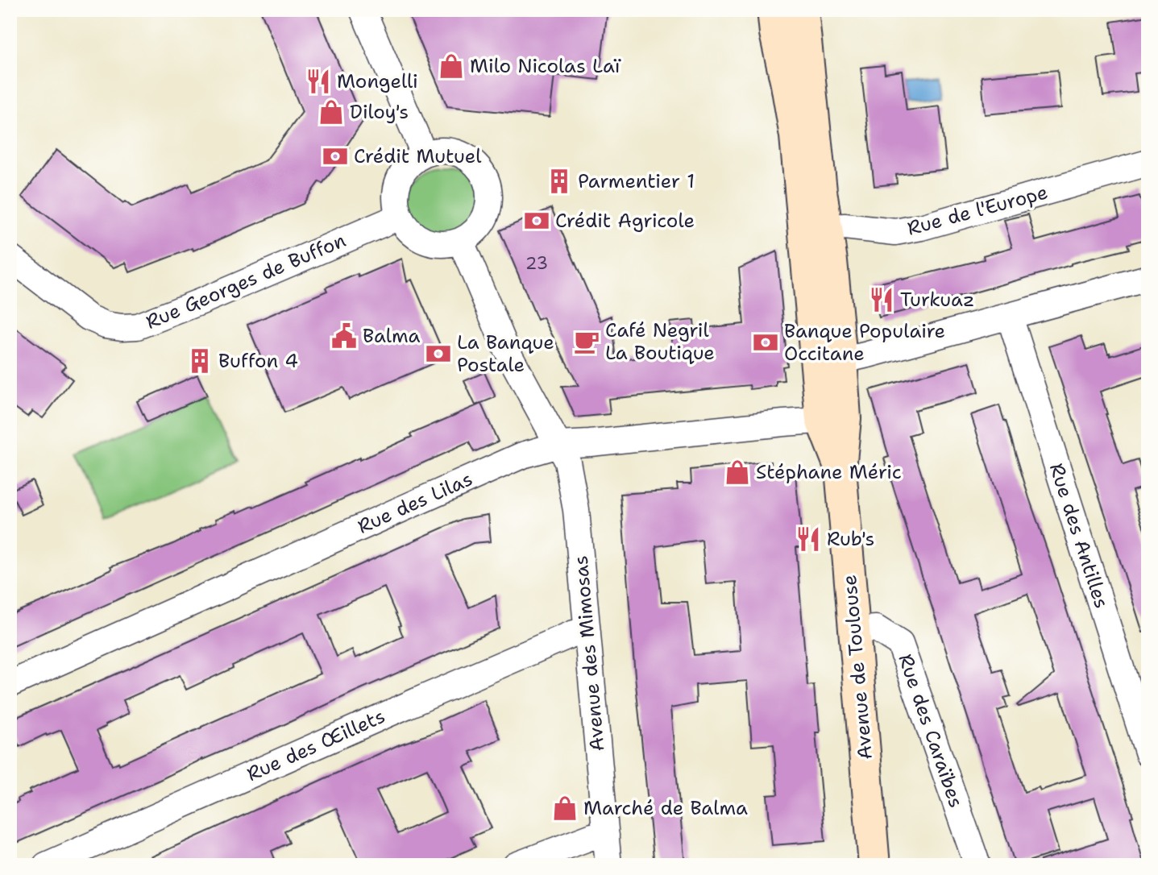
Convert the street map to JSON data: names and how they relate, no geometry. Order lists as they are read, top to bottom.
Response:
{
  "streets": {
    "main road": ["Avenue de Toulouse"],
    "street": [
      "Rue de l'Europe",
      "Rue Georges de Buffon",
      "Rue des Lilas",
      "Rue des Antilles",
      "Avenue des Mimosas",
      "Rue des Caraïbes",
      "Rue des Œillets"
    ]
  },
  "crossings": [
    ["Rue de l'Europe", "Avenue de Toulouse"],
    ["Rue Georges de Buffon", "Avenue des Mimosas"],
    ["Rue des Lilas", "Avenue des Mimosas"],
    ["Rue des Lilas", "Avenue de Toulouse"],
    ["Avenue des Mimosas", "Rue des Œillets"],
    ["Avenue de Toulouse", "Rue des Caraïbes"]
  ],
  "places": {
    "shop": [
      "Milo Nicolas Laï",
      "Diloy's",
      "Stéphane Méric",
      "Marché de Balma"
    ],
    "restaurant": ["Mongelli", "Turkuaz", "Rub's"],
    "bank": [
      "Crédit Mutuel",
      "Crédit Agricole",
      "Banque Populaire Occitane",
      "La Banque Postale"
    ],
    "building": ["Parmentier 1", "Buffon 4"],
    "public building": ["Balma"],
    "cafe": ["Café Negril La Boutique"]
  },
  "house_numbers": ["23"]
}
